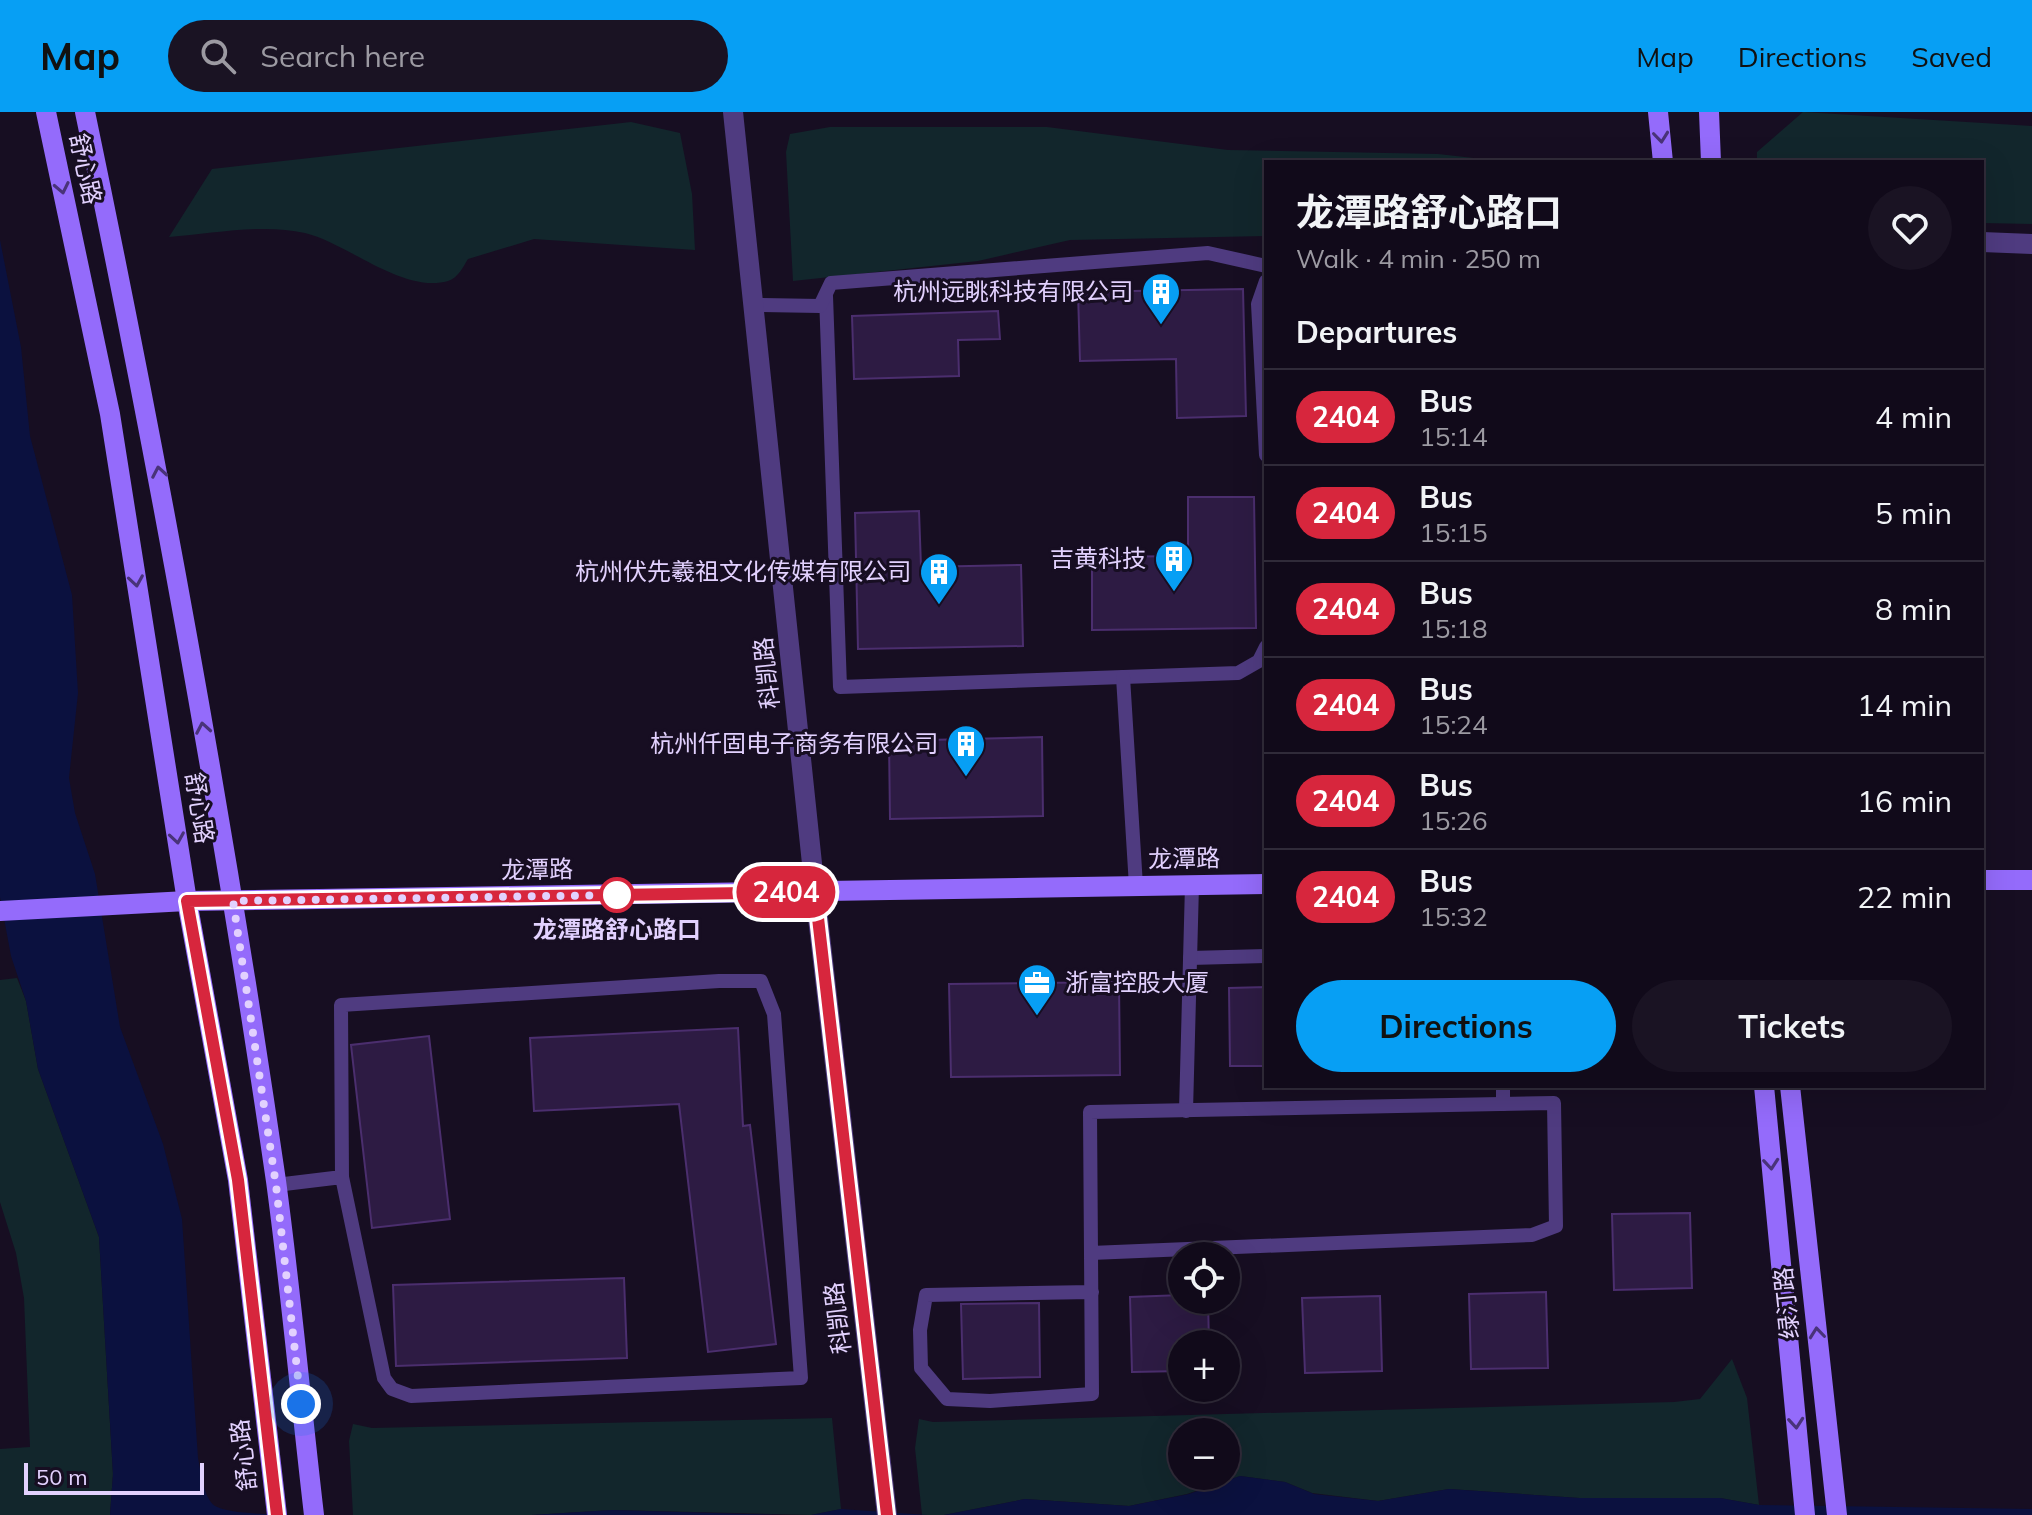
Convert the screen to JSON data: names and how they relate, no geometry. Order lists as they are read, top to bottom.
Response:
{
  "streets": {
    "street": [
      "舒心路",
      "科凯路",
      "龙潭路",
      "绿汀路"
    ]
  },
  "crossings": [
    ["舒心路", "龙潭路"],
    ["科凯路", "龙潭路"]
  ],
  "places": {
    "building": [
      "杭州远眺科技有限公司",
      "吉黄科技",
      "杭州伏先羲祖文化传媒有限公司",
      "杭州仟固电子商务有限公司"
    ],
    "other": ["龙潭路舒心路口"],
    "office": ["浙富控股大厦"]
  },
  "lines": ["bus line 2404"],
  "scale_bar": "50 m",
  "page": {
    "header": "Map",
    "search": "Search here",
    "nav": ["Map", "Directions", "Saved"],
    "on_map": "2404",
    "heading": [
      ["龙潭路舒心路口", "Walk · 4 min · 250 m"],
      "Departures"
    ],
    "list": [
      {
        "mark": "2404",
        "name": "Bus",
        "note": "15:14",
        "value": "4 min"
      },
      {
        "mark": "2404",
        "name": "Bus",
        "note": "15:15",
        "value": "5 min"
      },
      {
        "mark": "2404",
        "name": "Bus",
        "note": "15:18",
        "value": "8 min"
      },
      {
        "mark": "2404",
        "name": "Bus",
        "note": "15:24",
        "value": "14 min"
      },
      {
        "mark": "2404",
        "name": "Bus",
        "note": "15:26",
        "value": "16 min"
      },
      {
        "mark": "2404",
        "name": "Bus",
        "note": "15:32",
        "value": "22 min"
      }
    ],
    "buttons": ["Directions", "Tickets"],
    "map_buttons": ["+", "−"],
    "scale": "50 m"
  }
}
